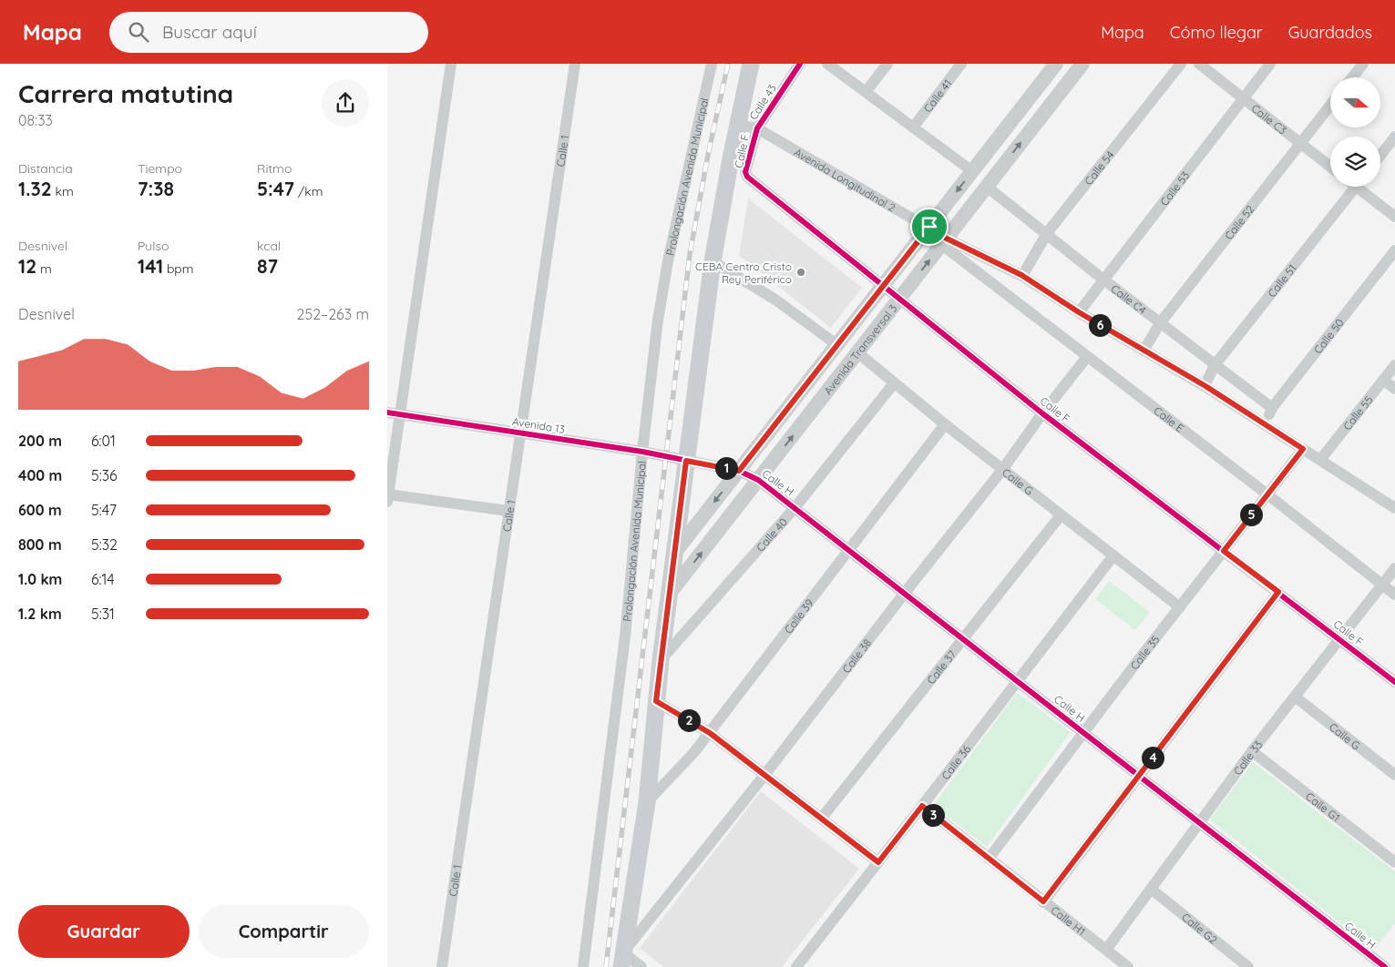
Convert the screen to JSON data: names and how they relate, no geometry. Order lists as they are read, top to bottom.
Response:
{
  "streets": {
    "street": [
      "Calle 41",
      "Calle 43",
      "Calle C3",
      "Calle 1",
      "Calle F",
      "Calle 54",
      "Prolongación Avenida Municipal",
      "Avenida Longitudinal 2",
      "Calle 53",
      "Calle 52",
      "Calle 51",
      "Calle C4",
      "Calle 50",
      "Avenida Transversal 3",
      "Calle 55",
      "Calle E",
      "Avenida 13",
      "Calle G",
      "Calle H",
      "Calle 40",
      "Calle 39",
      "Calle 35",
      "Calle 38",
      "Calle 37",
      "Calle 33",
      "Calle 36",
      "Calle G1",
      "Calle H1",
      "Calle G2"
    ]
  },
  "crossings": [
    ["Calle 43", "Calle F"],
    ["Calle 43", "Avenida Longitudinal 2"],
    ["Calle C3", "Calle 53"],
    ["Calle C3", "Calle 52"],
    ["Calle 1", "Avenida 13"],
    ["Calle F", "Avenida Longitudinal 2"],
    ["Calle F", "Avenida Transversal 3"],
    ["Calle F", "Calle 35"],
    ["Calle F", "Calle 38"],
    ["Calle F", "Calle 33"],
    ["Calle 54", "Avenida Longitudinal 2"],
    ["Calle 54", "Calle C4"],
    ["Prolongación Avenida Municipal", "Avenida 13"],
    ["Avenida Longitudinal 2", "Calle 53"],
    ["Avenida Longitudinal 2", "Calle 52"],
    ["Avenida Longitudinal 2", "Calle 51"],
    ["Avenida Longitudinal 2", "Calle 50"],
    ["Avenida Longitudinal 2", "Avenida Transversal 3"],
    ["Avenida Longitudinal 2", "Calle 55"],
    ["Avenida Longitudinal 2", "Calle E"],
    ["Avenida Longitudinal 2", "Calle 35"],
    ["Calle 53", "Calle C4"],
    ["Calle 52", "Calle C4"],
    ["Calle 51", "Calle C4"],
    ["Calle C4", "Calle 50"],
    ["Calle C4", "Avenida Transversal 3"],
    ["Avenida Transversal 3", "Calle E"],
    ["Avenida Transversal 3", "Calle G"],
    ["Avenida Transversal 3", "Calle H"],
    ["Calle E", "Calle 35"],
    ["Calle E", "Calle 38"],
    ["Calle E", "Calle 33"],
    ["Avenida 13", "Calle H"],
    ["Calle G", "Calle 40"],
    ["Calle G", "Calle 39"],
    ["Calle G", "Calle 35"],
    ["Calle G", "Calle 38"],
    ["Calle G", "Calle 37"],
    ["Calle G", "Calle 33"],
    ["Calle G", "Calle 36"],
    ["Calle H", "Calle 40"],
    ["Calle H", "Calle 39"],
    ["Calle H", "Calle 35"],
    ["Calle H", "Calle 38"],
    ["Calle H", "Calle 37"],
    ["Calle H", "Calle 33"],
    ["Calle H", "Calle 36"],
    ["Calle 35", "Calle H1"],
    ["Calle 33", "Calle G1"],
    ["Calle 33", "Calle H1"],
    ["Calle 33", "Calle G2"],
    ["Calle 36", "Calle H1"]
  ],
  "places": ["CEBA Centro Cristo Rey Periférico"],
  "north": "right",
  "page": {
    "header": "Mapa",
    "search": "Buscar aquí",
    "nav": ["Mapa", "Cómo llegar", "Guardados"],
    "heading": ["Carrera matutina", "08:33"],
    "stats": [
      ["Distancia", "1.32 km"],
      ["Tiempo", "7:38"],
      ["Ritmo", "5:47 /km"],
      ["Desnivel", "12 m"],
      ["Pulso", "141 bpm"],
      ["kcal", "87"]
    ],
    "chart": ["Desnivel", "252–263 m"],
    "pins": [
      "6",
      "1",
      "5",
      "2",
      "4",
      "3"
    ],
    "list": [
      {
        "name": "200 m",
        "note": "6:01"
      },
      {
        "name": "400 m",
        "note": "5:36"
      },
      {
        "name": "600 m",
        "note": "5:47"
      },
      {
        "name": "800 m",
        "note": "5:32"
      },
      {
        "name": "1.0 km",
        "note": "6:14"
      },
      {
        "name": "1.2 km",
        "note": "5:31"
      }
    ],
    "buttons": ["Guardar", "Compartir"]
  }
}
